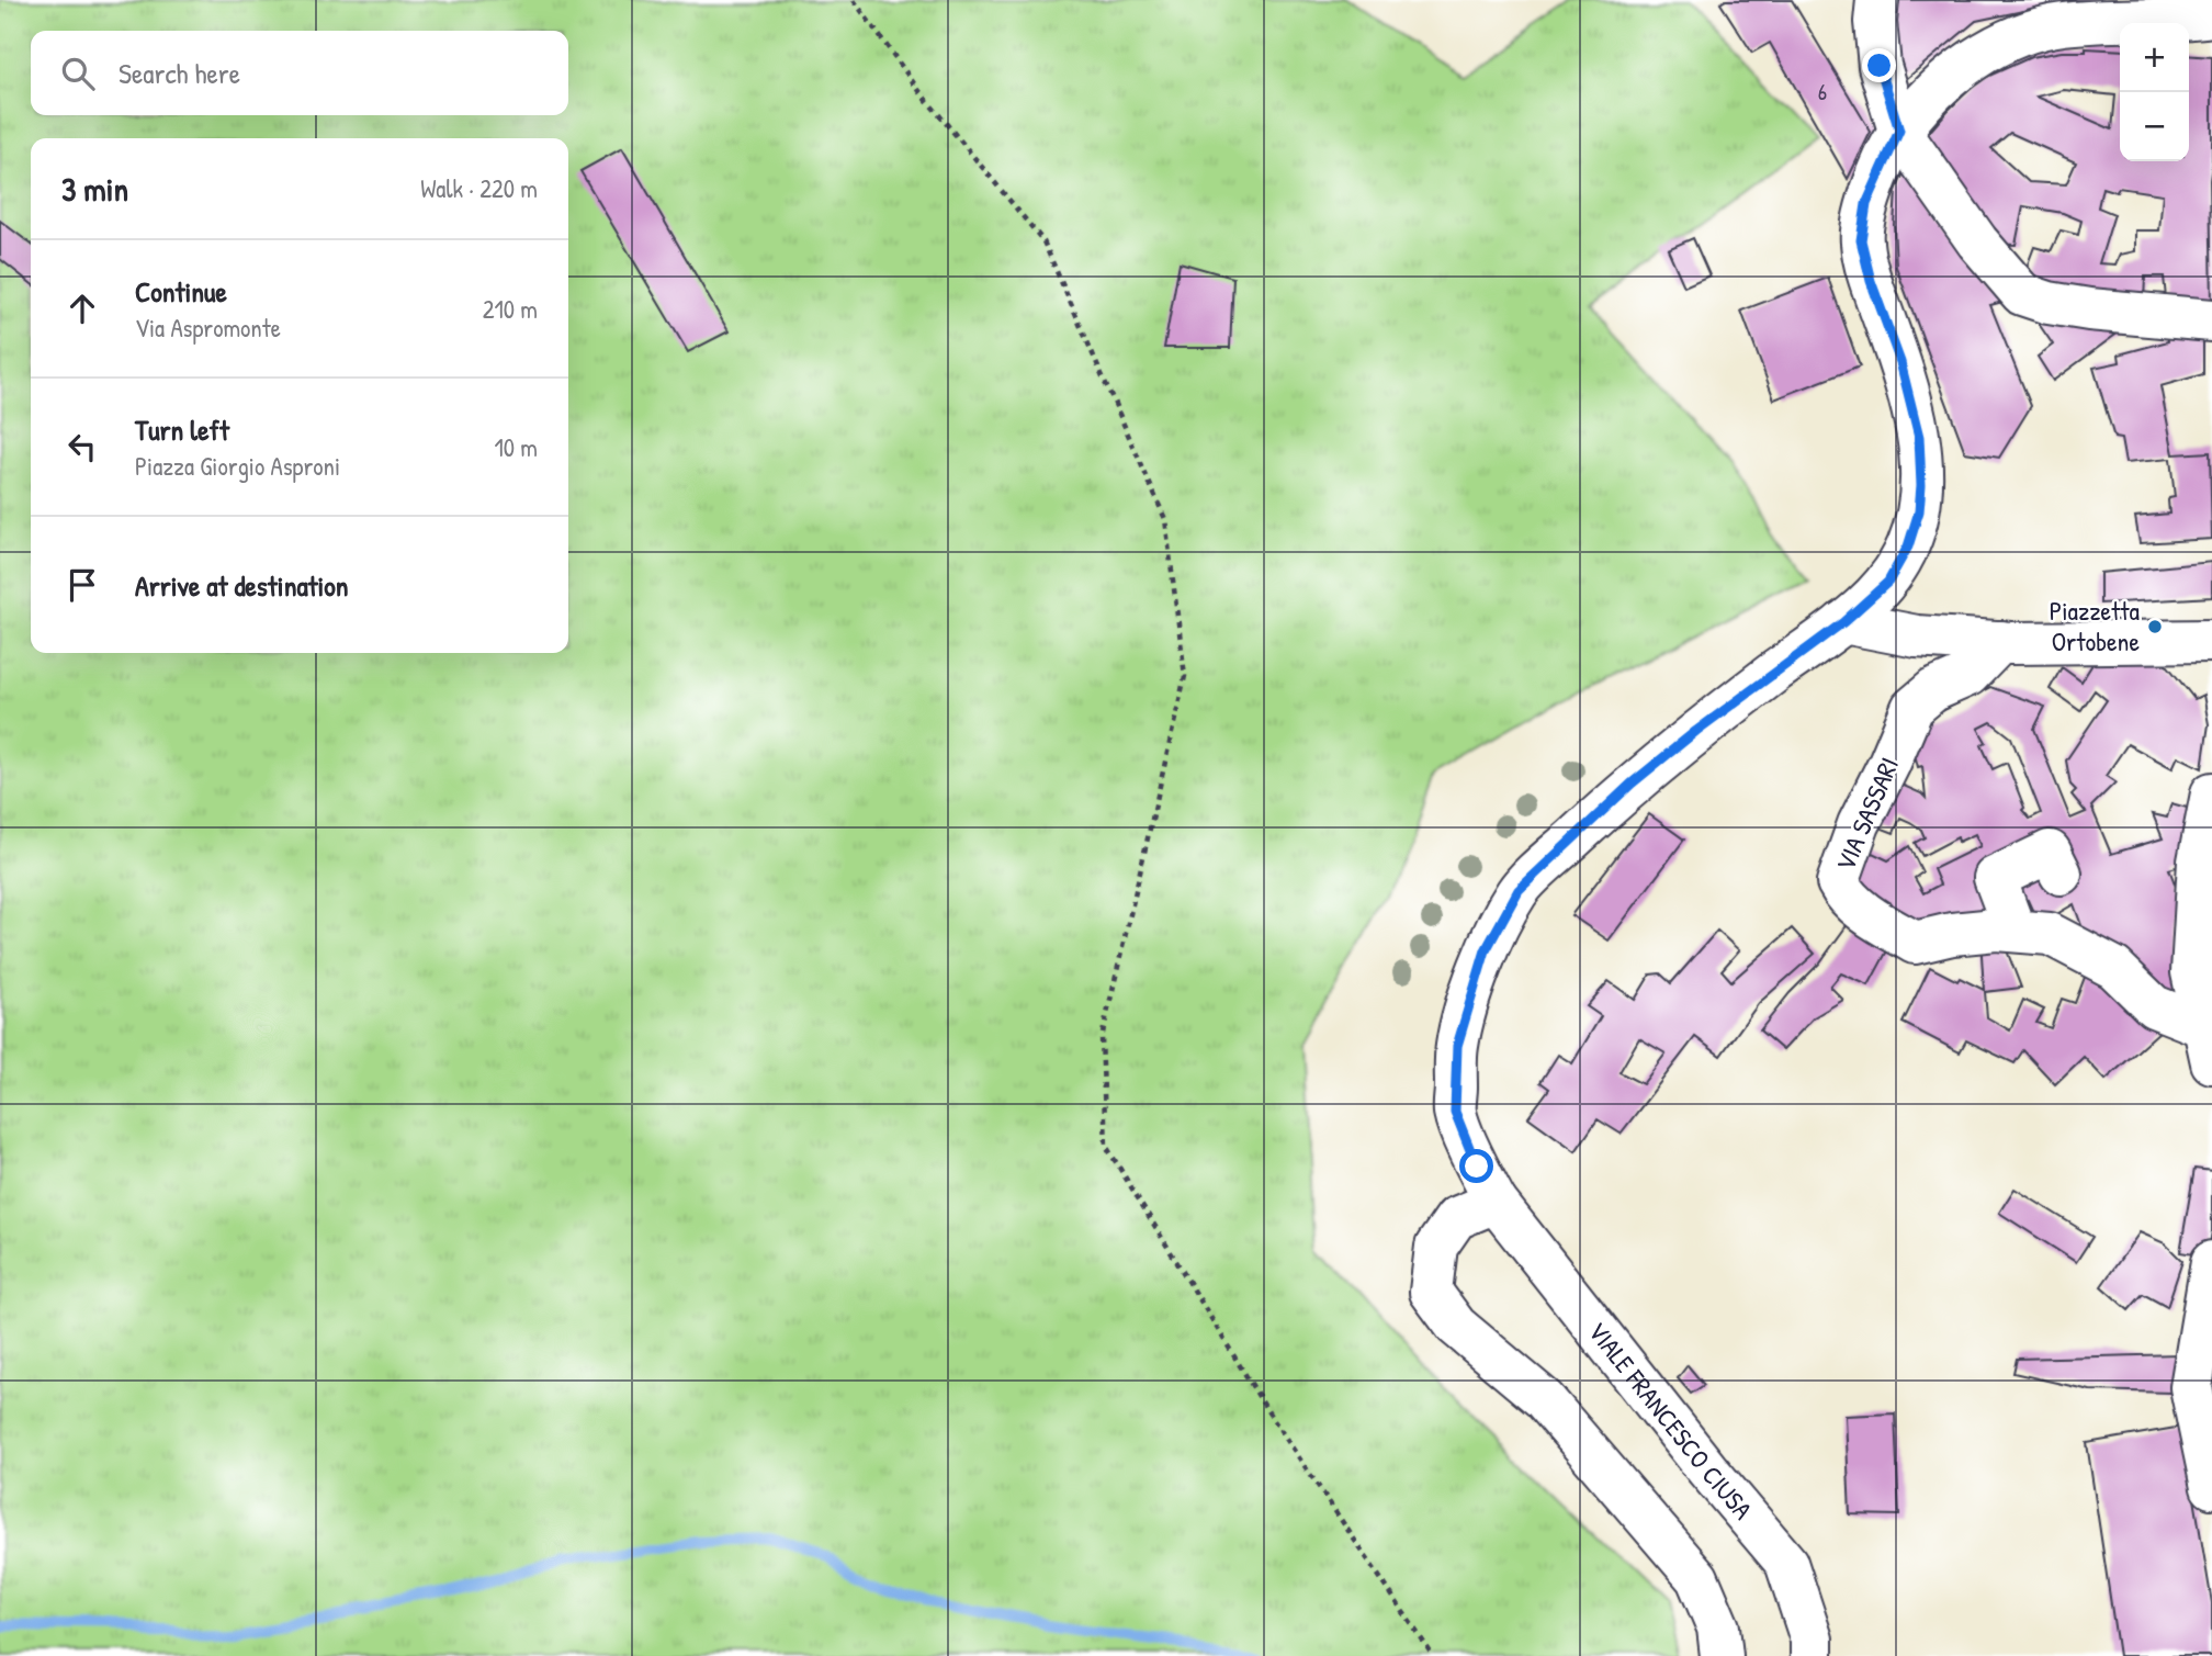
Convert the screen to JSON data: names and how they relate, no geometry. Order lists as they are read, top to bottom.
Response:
{
  "streets": {
    "street": ["VIA SASSARI", "VIALE FRANCESCO CIUSA"]
  },
  "places": ["Piazzetta Ortobene"],
  "house_numbers": ["6"],
  "page": {
    "map_buttons": ["+", "−"],
    "search": "Search here",
    "heading": ["3 min", "Walk · 220 m"],
    "list": [
      ["Continue", "Via Aspromonte", "210 m"],
      ["Turn left", "Piazza Giorgio Asproni", "10 m"],
      "Arrive at destination"
    ]
  }
}
